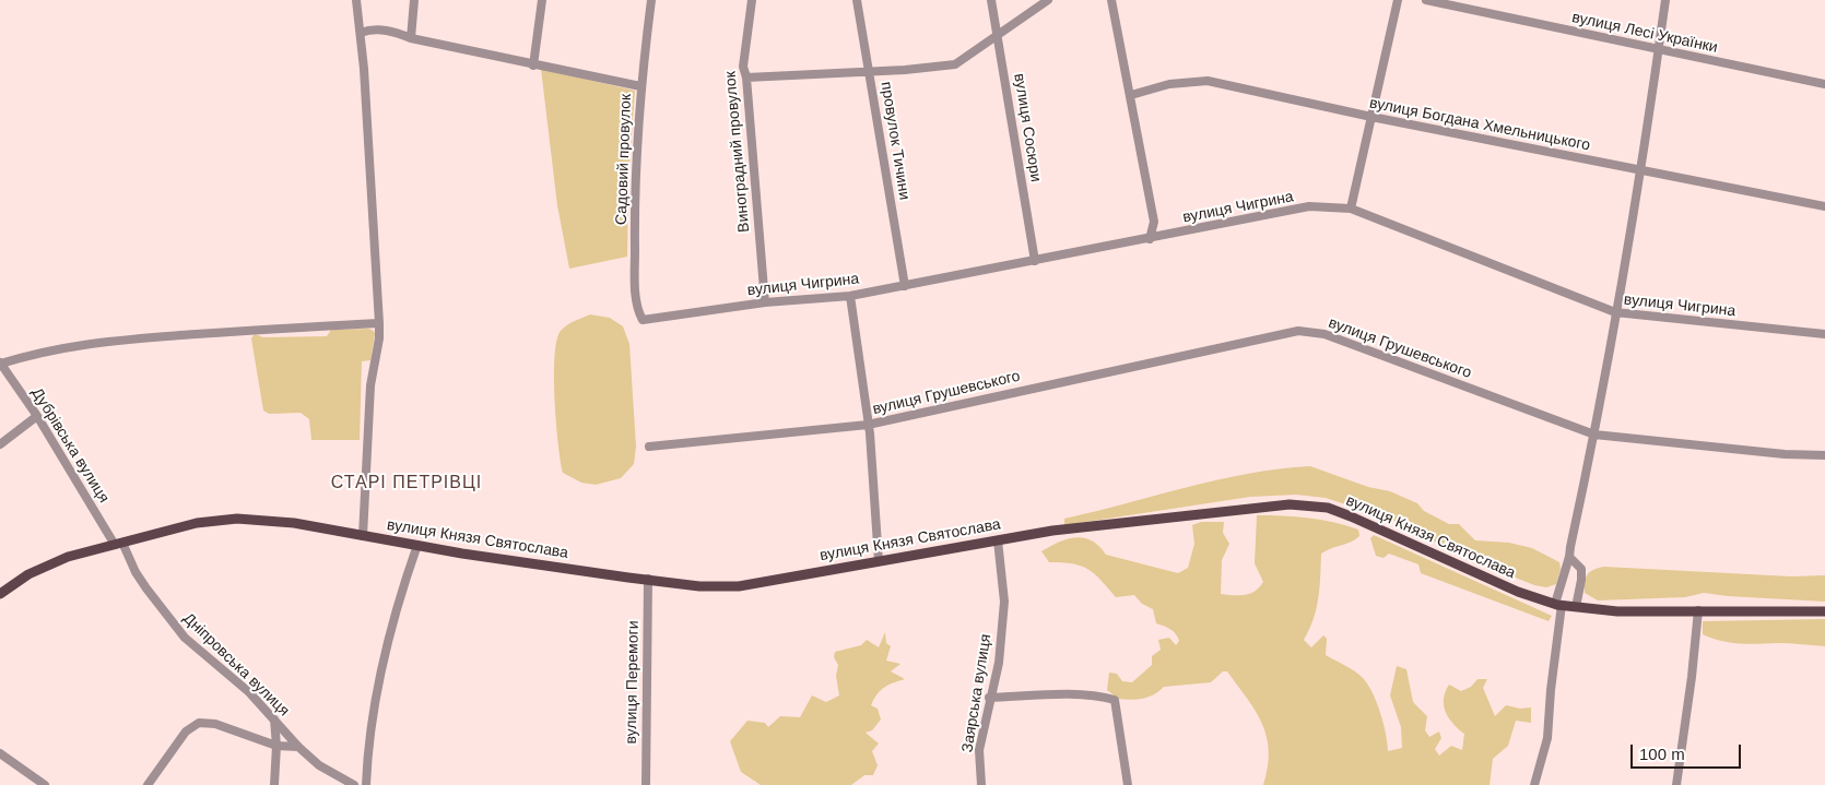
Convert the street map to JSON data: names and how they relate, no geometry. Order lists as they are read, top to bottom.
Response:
{
  "streets": {
    "main road": ["вулиця Князя Святослава"],
    "street": [
      "вулиця Лесі Українки",
      "вулиця Богдана Хмельницького",
      "вулиця Сосюри",
      "провулок Тичини",
      "Виноградний провулок",
      "Садовий провулок",
      "вулиця Чигрина",
      "вулиця Грушевського",
      "Дубрівська вулиця",
      "Дніпровська вулиця",
      "вулиця Перемоги",
      "Заярська вулиця"
    ]
  },
  "crossings": [
    ["вулиця Сосюри", "вулиця Чигрина"],
    ["провулок Тичини", "вулиця Чигрина"],
    ["Виноградний провулок", "вулиця Чигрина"],
    ["Садовий провулок", "вулиця Чигрина"],
    ["Дубрівська вулиця", "вулиця Князя Святослава"],
    ["Дубрівська вулиця", "Дніпровська вулиця"],
    ["вулиця Князя Святослава", "Дніпровська вулиця"],
    ["вулиця Князя Святослава", "вулиця Перемоги"],
    ["вулиця Князя Святослава", "Заярська вулиця"]
  ],
  "districts": ["СТАРІ ПЕТРІВЦІ"],
  "scale_bar": "100 m"
}
